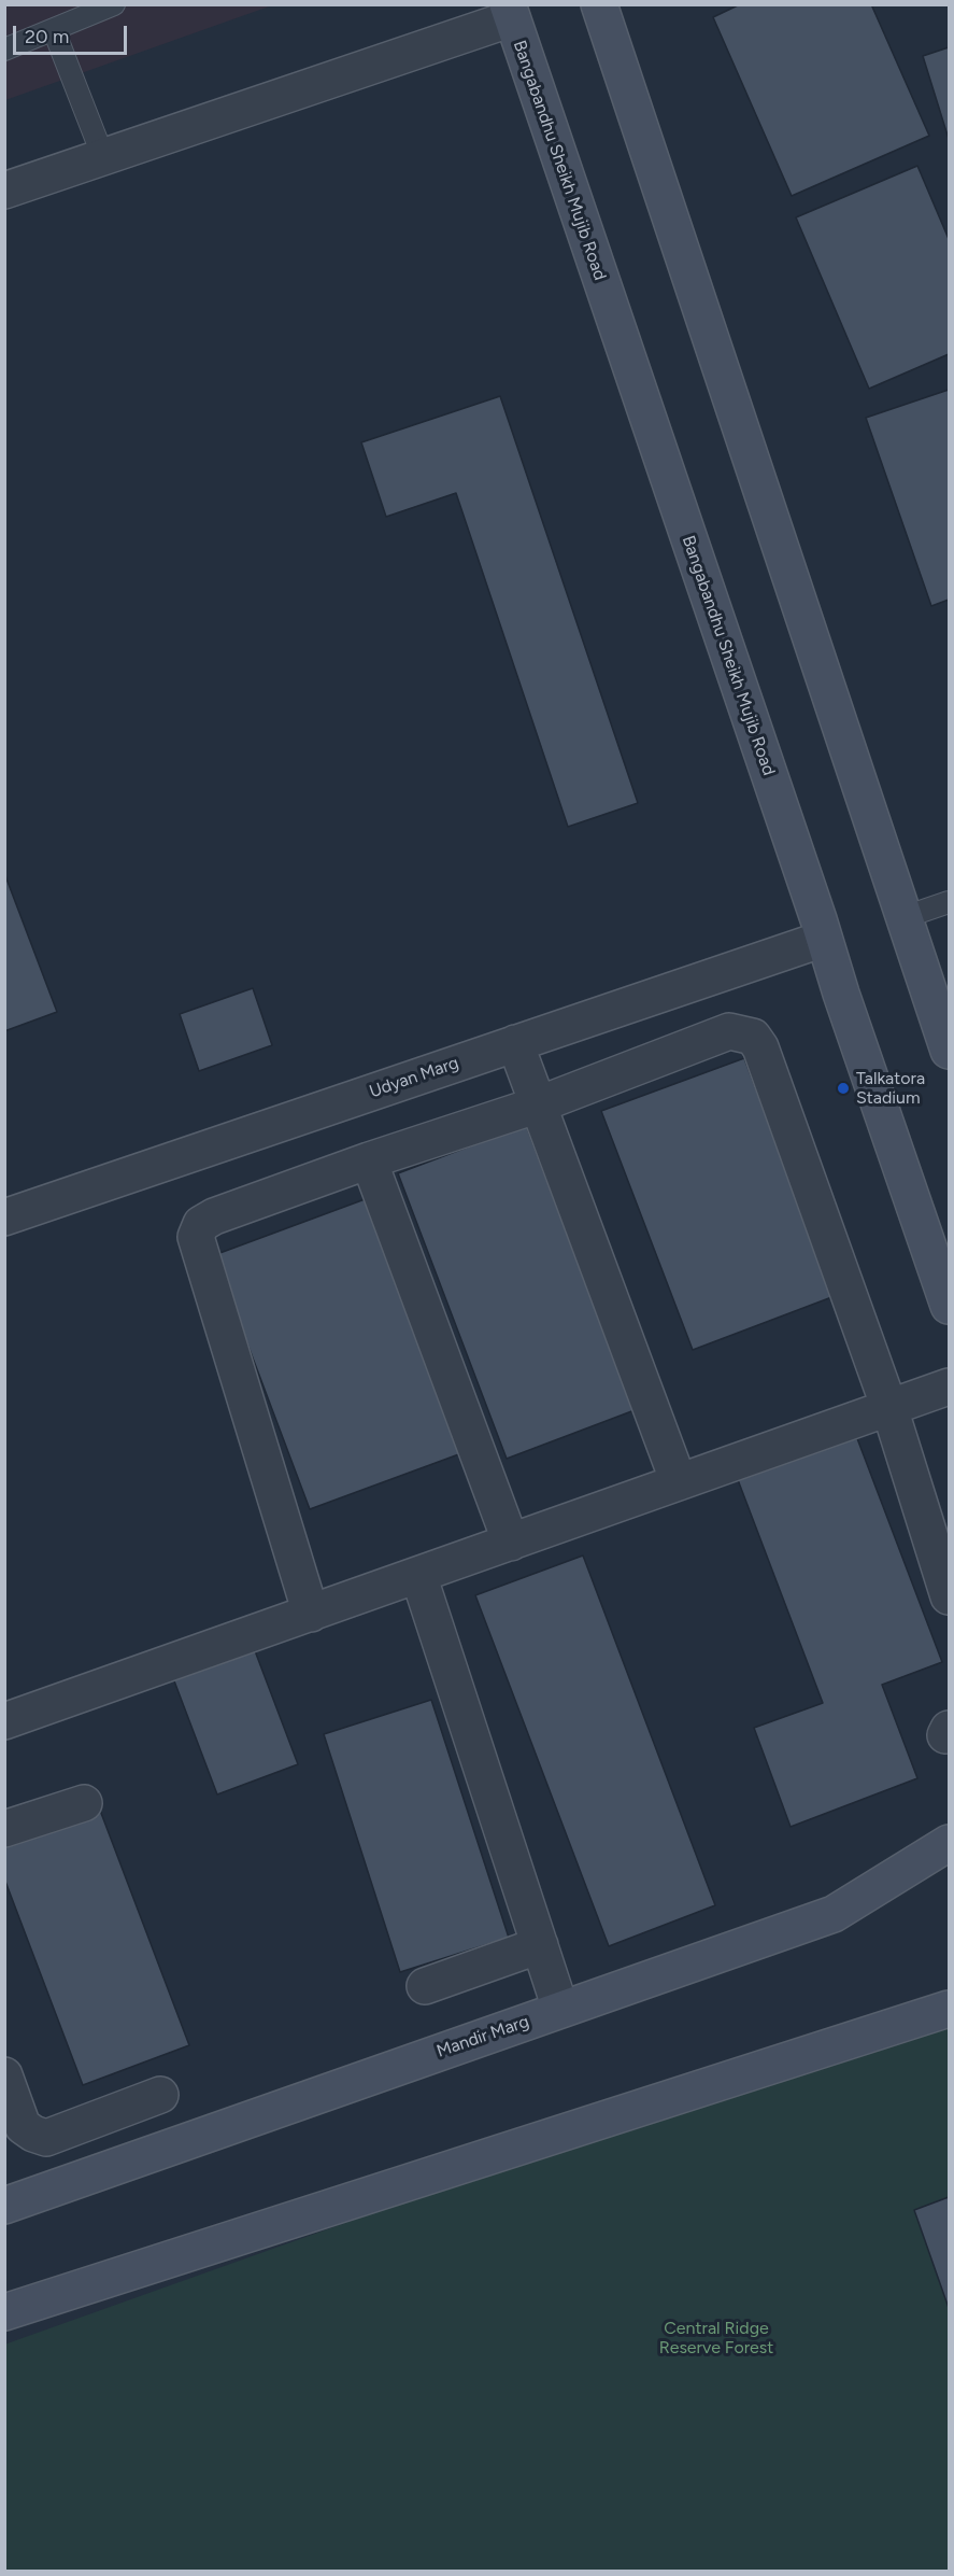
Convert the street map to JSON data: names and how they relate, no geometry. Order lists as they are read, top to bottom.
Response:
{
  "streets": {
    "main road": ["Bangabandhu Sheikh Mujib Road", "Mandir Marg"],
    "street": ["Udyan Marg"]
  },
  "crossings": [
    ["Bangabandhu Sheikh Mujib Road", "Udyan Marg"]
  ],
  "parks": ["Central Ridge Reserve Forest"],
  "places": ["Talkatora Stadium"],
  "scale_bar": "20 m"
}
